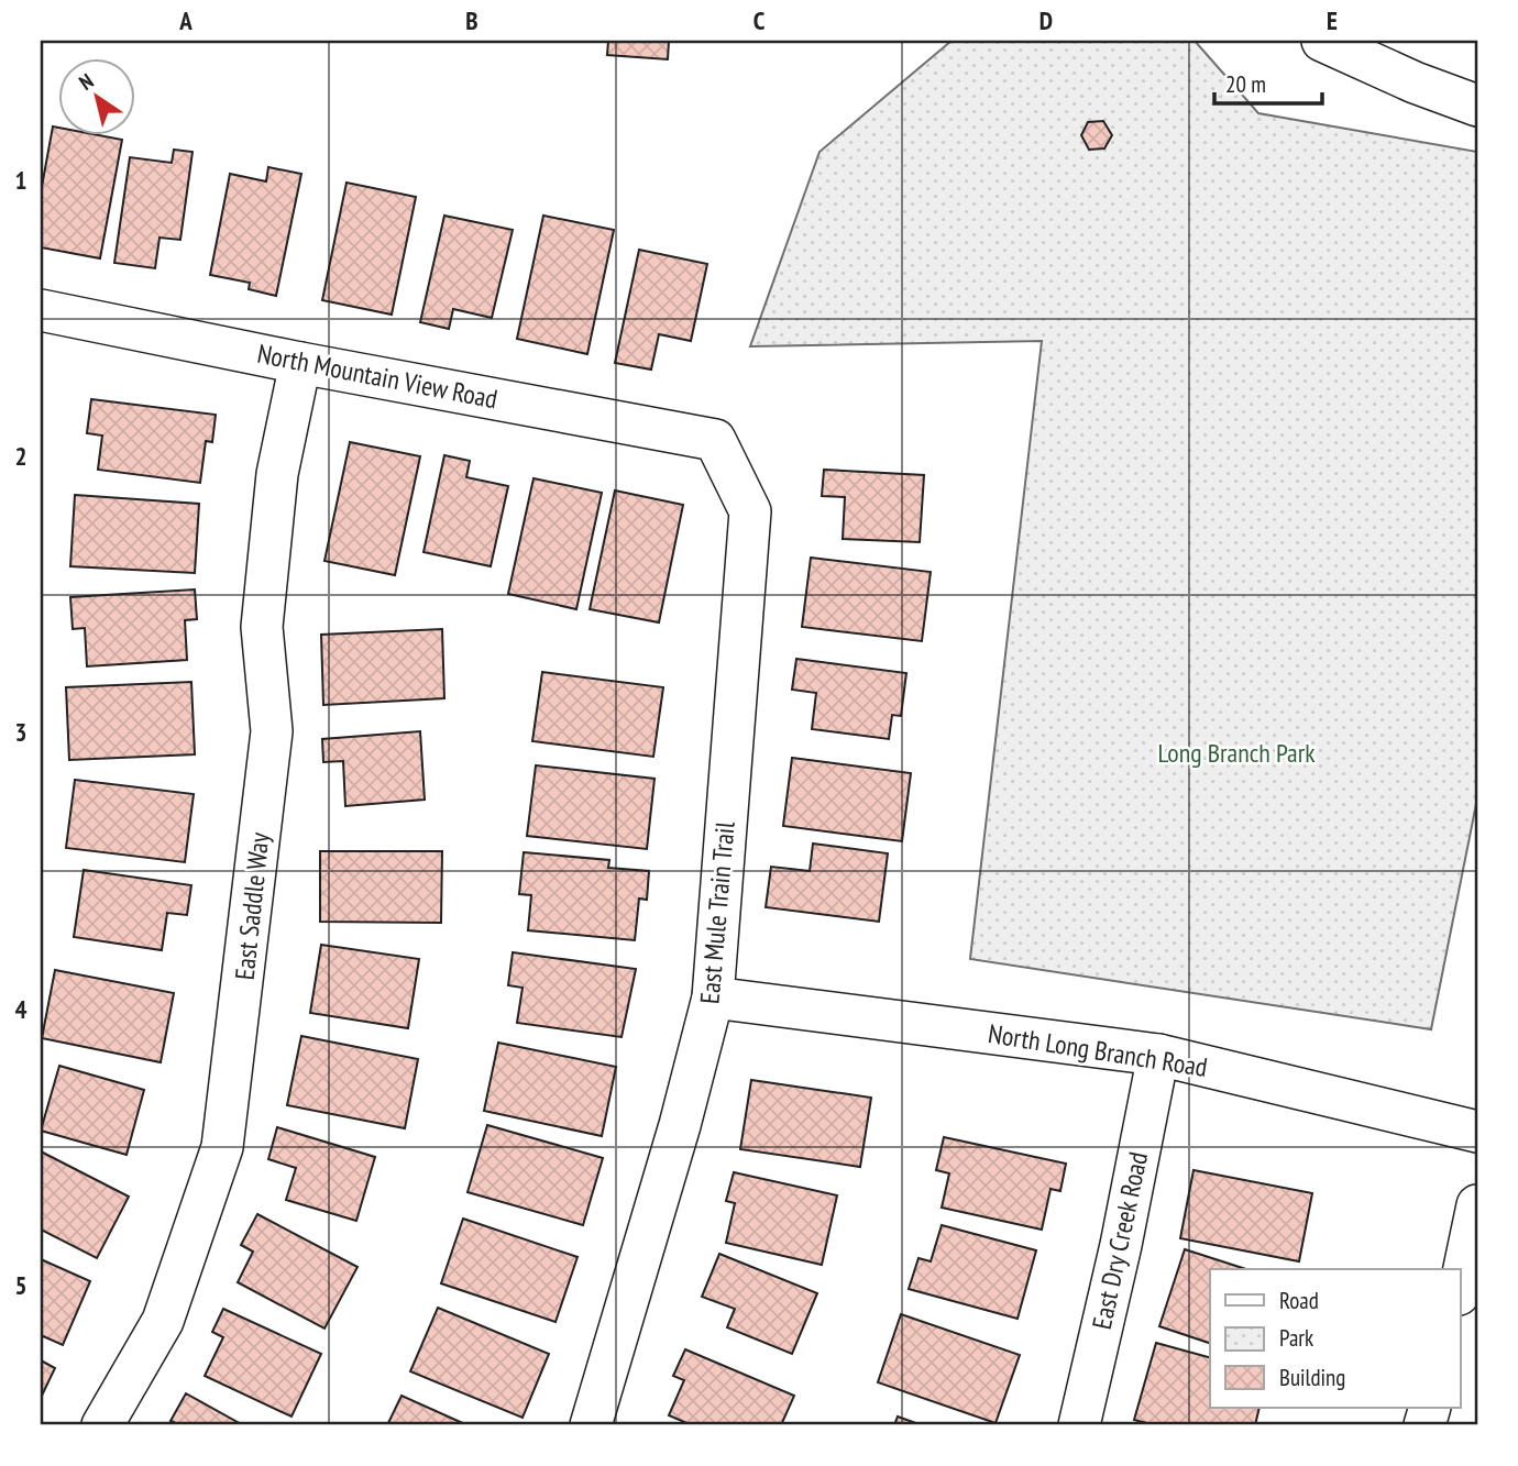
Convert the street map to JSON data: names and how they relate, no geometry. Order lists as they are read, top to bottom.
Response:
{
  "streets": {
    "street": [
      "North Mountain View Road",
      "East Saddle Way",
      "East Mule Train Trail",
      "North Long Branch Road",
      "East Dry Creek Road"
    ]
  },
  "crossings": [
    ["North Mountain View Road", "East Saddle Way"],
    ["North Mountain View Road", "East Mule Train Trail"],
    ["East Mule Train Trail", "North Long Branch Road"],
    ["North Long Branch Road", "East Dry Creek Road"]
  ],
  "parks": ["Long Branch Park"],
  "legend": ["Road", "Park", "Building"],
  "scale_bar": "20 m",
  "north": "top left",
  "grid": {
    "columns": [
      "A",
      "B",
      "C",
      "D",
      "E"
    ],
    "rows": [
      "1",
      "2",
      "3",
      "4",
      "5"
    ]
  }
}
